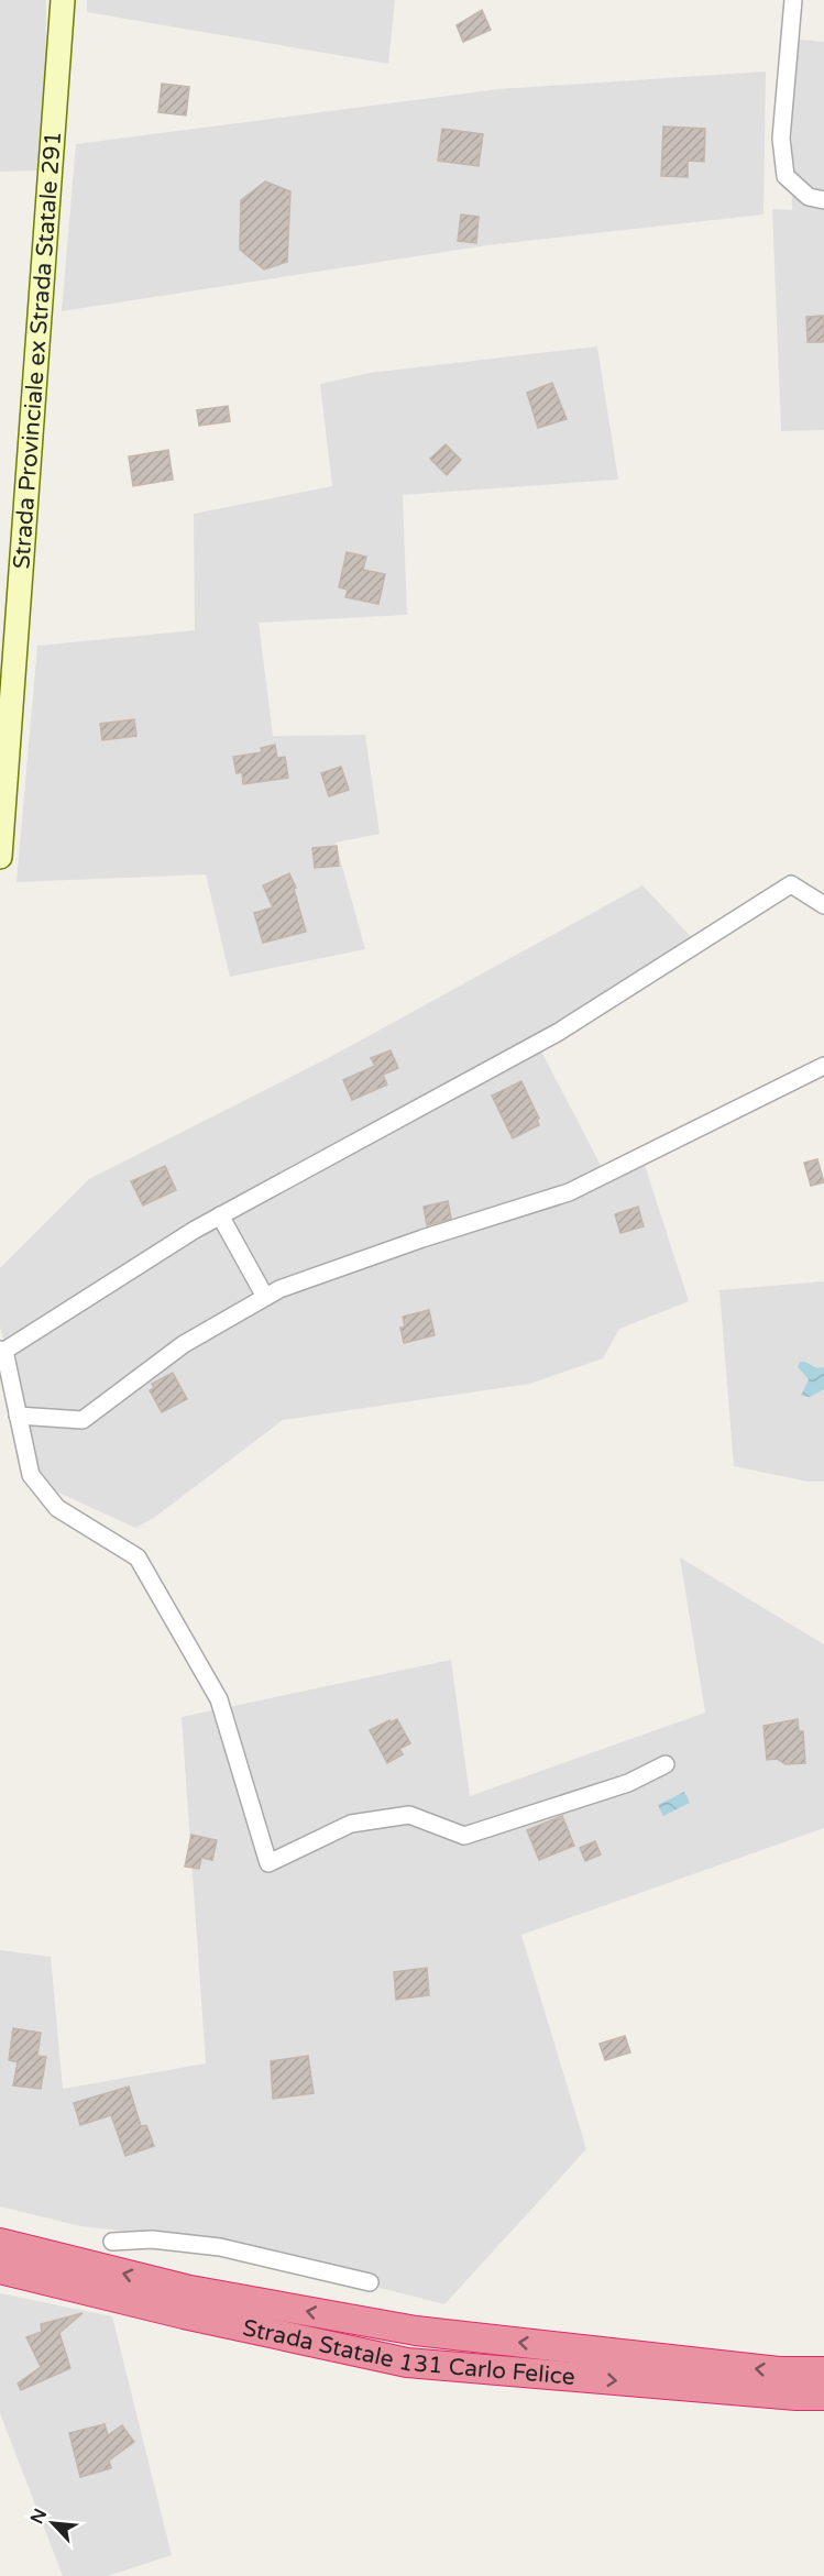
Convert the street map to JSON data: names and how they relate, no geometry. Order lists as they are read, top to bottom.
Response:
{
  "streets": {
    "highway": ["Strada Statale 131 Carlo Felice"],
    "street": ["Strada Provinciale ex Strada Statale 291"]
  },
  "north": "top left"
}
